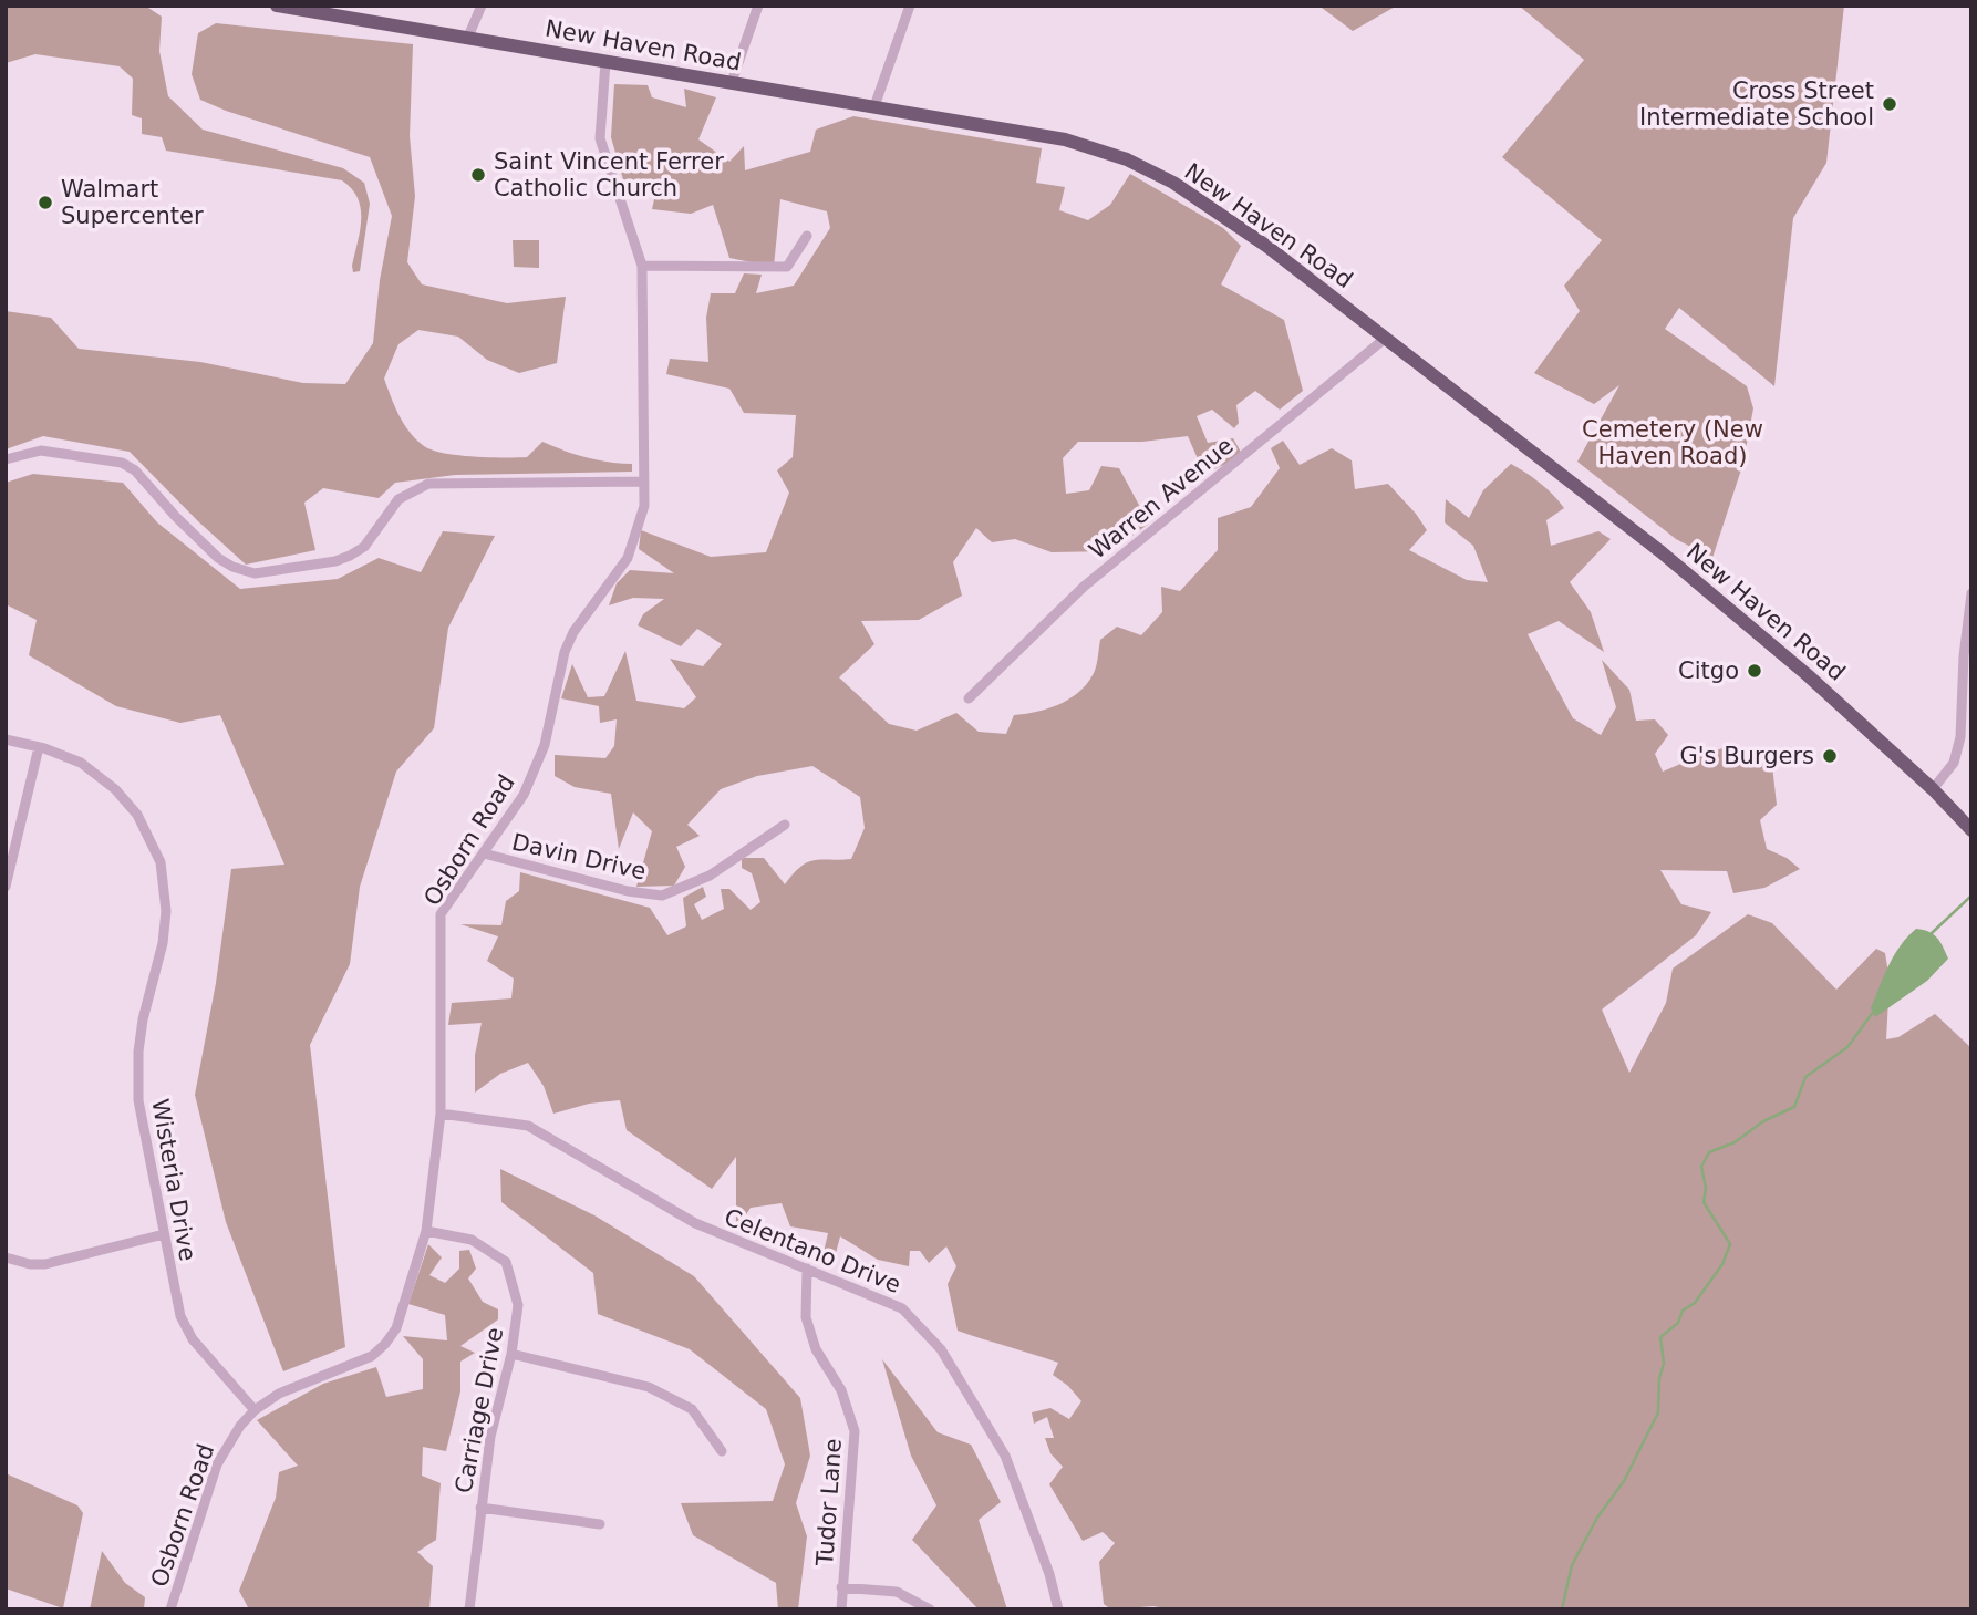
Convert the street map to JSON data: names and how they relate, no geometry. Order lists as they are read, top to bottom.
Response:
{
  "streets": {
    "main road": ["New Haven Road"],
    "street": [
      "Warren Avenue",
      "Osborn Road",
      "Davin Drive",
      "Wisteria Drive",
      "Celentano Drive",
      "Carriage Drive",
      "Tudor Lane"
    ]
  },
  "crossings": [
    ["New Haven Road", "Warren Avenue"],
    ["New Haven Road", "Osborn Road"],
    ["Osborn Road", "Davin Drive"],
    ["Osborn Road", "Wisteria Drive"],
    ["Osborn Road", "Celentano Drive"],
    ["Osborn Road", "Carriage Drive"],
    ["Celentano Drive", "Tudor Lane"]
  ],
  "parks": ["Cemetery (New Haven Road)"],
  "places": [
    "Cross Street Intermediate School",
    "Saint Vincent Ferrer Catholic Church",
    "Walmart Supercenter",
    "Citgo",
    "G's Burgers"
  ]
}
